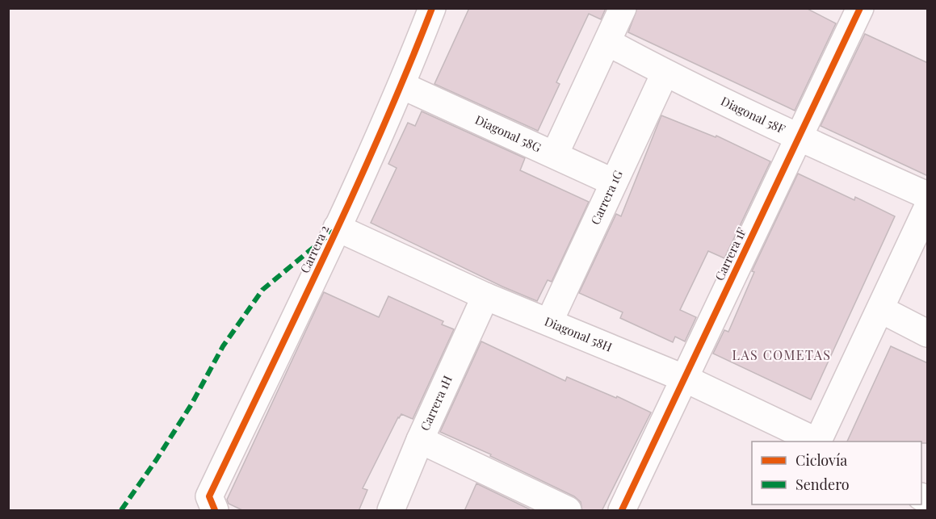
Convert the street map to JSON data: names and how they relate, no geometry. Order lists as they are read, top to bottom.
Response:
{
  "streets": {
    "street": [
      "Diagonal 58F",
      "Diagonal 58G",
      "Carrera 1G",
      "Carrera 2",
      "Carrera 1F",
      "Diagonal 58H",
      "Carrera 1H"
    ]
  },
  "crossings": [
    ["Diagonal 58F", "Carrera 1G"],
    ["Diagonal 58F", "Carrera 1F"],
    ["Diagonal 58G", "Carrera 1G"],
    ["Diagonal 58G", "Carrera 2"],
    ["Carrera 1G", "Diagonal 58H"],
    ["Carrera 2", "Diagonal 58H"],
    ["Carrera 1F", "Diagonal 58H"],
    ["Diagonal 58H", "Carrera 1H"]
  ],
  "districts": ["LAS COMETAS"],
  "legend": ["Ciclovía", "Sendero"]
}
